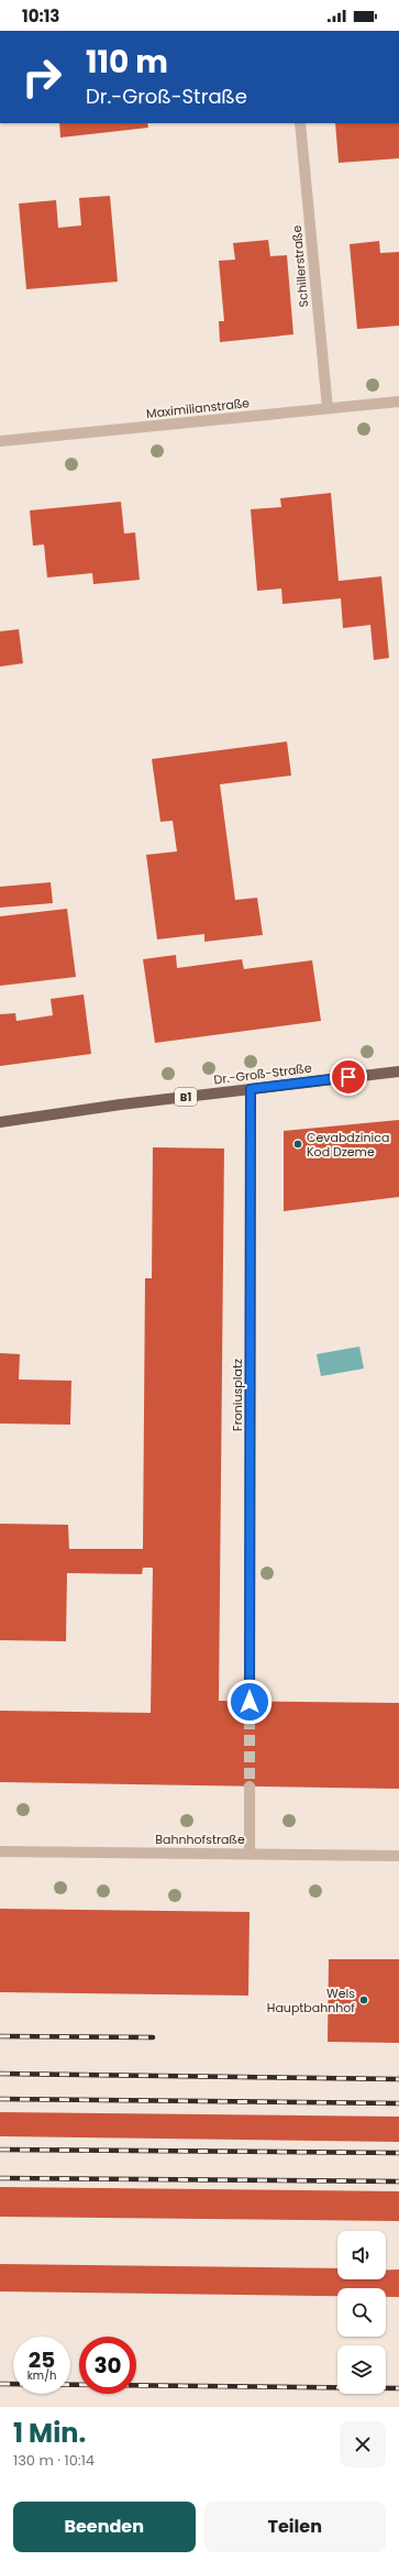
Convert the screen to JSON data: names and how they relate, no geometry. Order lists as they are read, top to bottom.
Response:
{
  "streets": {
    "main road": ["Dr.-Groß-Straße", "B1"],
    "street": [
      "Schillerstraße",
      "Maximilianstraße",
      "Froniusplatz",
      "Bahnhofstraße"
    ]
  },
  "crossings": [
    ["Schillerstraße", "Maximilianstraße"],
    ["Dr.-Groß-Straße", "Froniusplatz"]
  ],
  "places": ["Cevabdzinica Kod Dzeme", "Wels Hauptbahnhof"],
  "page": {
    "status": "10:13",
    "turn": ["110 m", "Dr.-Groß-Straße"],
    "speed": "25 km/h",
    "limit": "30",
    "heading": ["1 Min.", "130 m · 10:14"],
    "buttons": ["Beenden", "Teilen"]
  }
}
